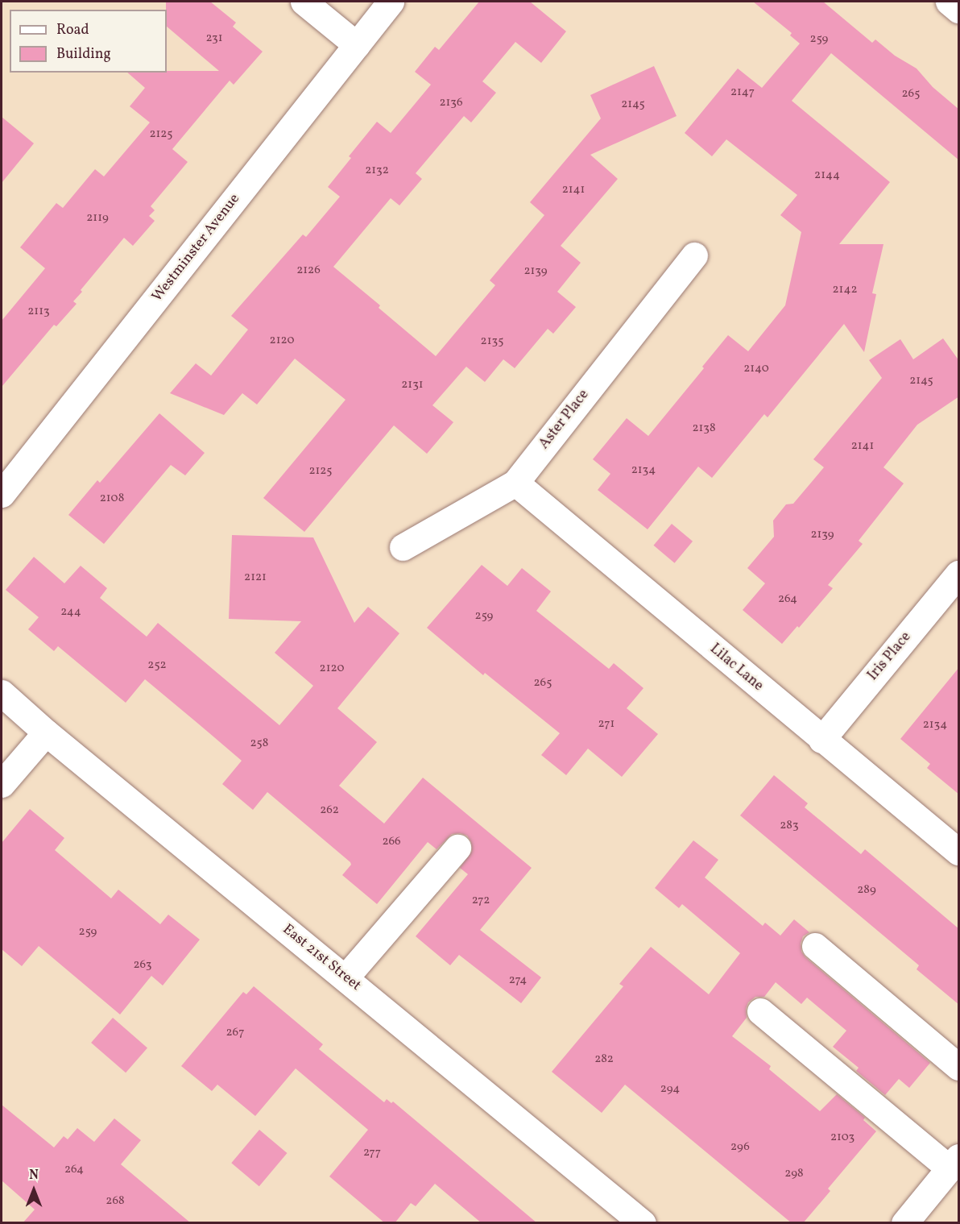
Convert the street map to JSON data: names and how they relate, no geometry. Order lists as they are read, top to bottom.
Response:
{
  "streets": {
    "street": [
      "Westminster Avenue",
      "Aster Place",
      "Iris Place",
      "Lilac Lane",
      "East 21st Street"
    ]
  },
  "crossings": [
    ["Aster Place", "Lilac Lane"],
    ["Iris Place", "Lilac Lane"]
  ],
  "house_numbers": [
    "231",
    "259",
    "2147",
    "265",
    "2136",
    "2145",
    "2125",
    "2132",
    "2144",
    "2141",
    "2119",
    "2126",
    "2139",
    "2142",
    "2113",
    "2120",
    "2135",
    "2140",
    "2145",
    "2131",
    "2138",
    "2141",
    "2134",
    "2125",
    "2108",
    "2139",
    "2121",
    "264",
    "244",
    "259",
    "252",
    "2120",
    "265",
    "271",
    "2134",
    "258",
    "262",
    "283",
    "266",
    "289",
    "272",
    "259",
    "263",
    "274",
    "267",
    "282",
    "294",
    "2103",
    "296",
    "277",
    "264",
    "298",
    "268"
  ],
  "legend": ["Road", "Building"],
  "north": "top"
}
